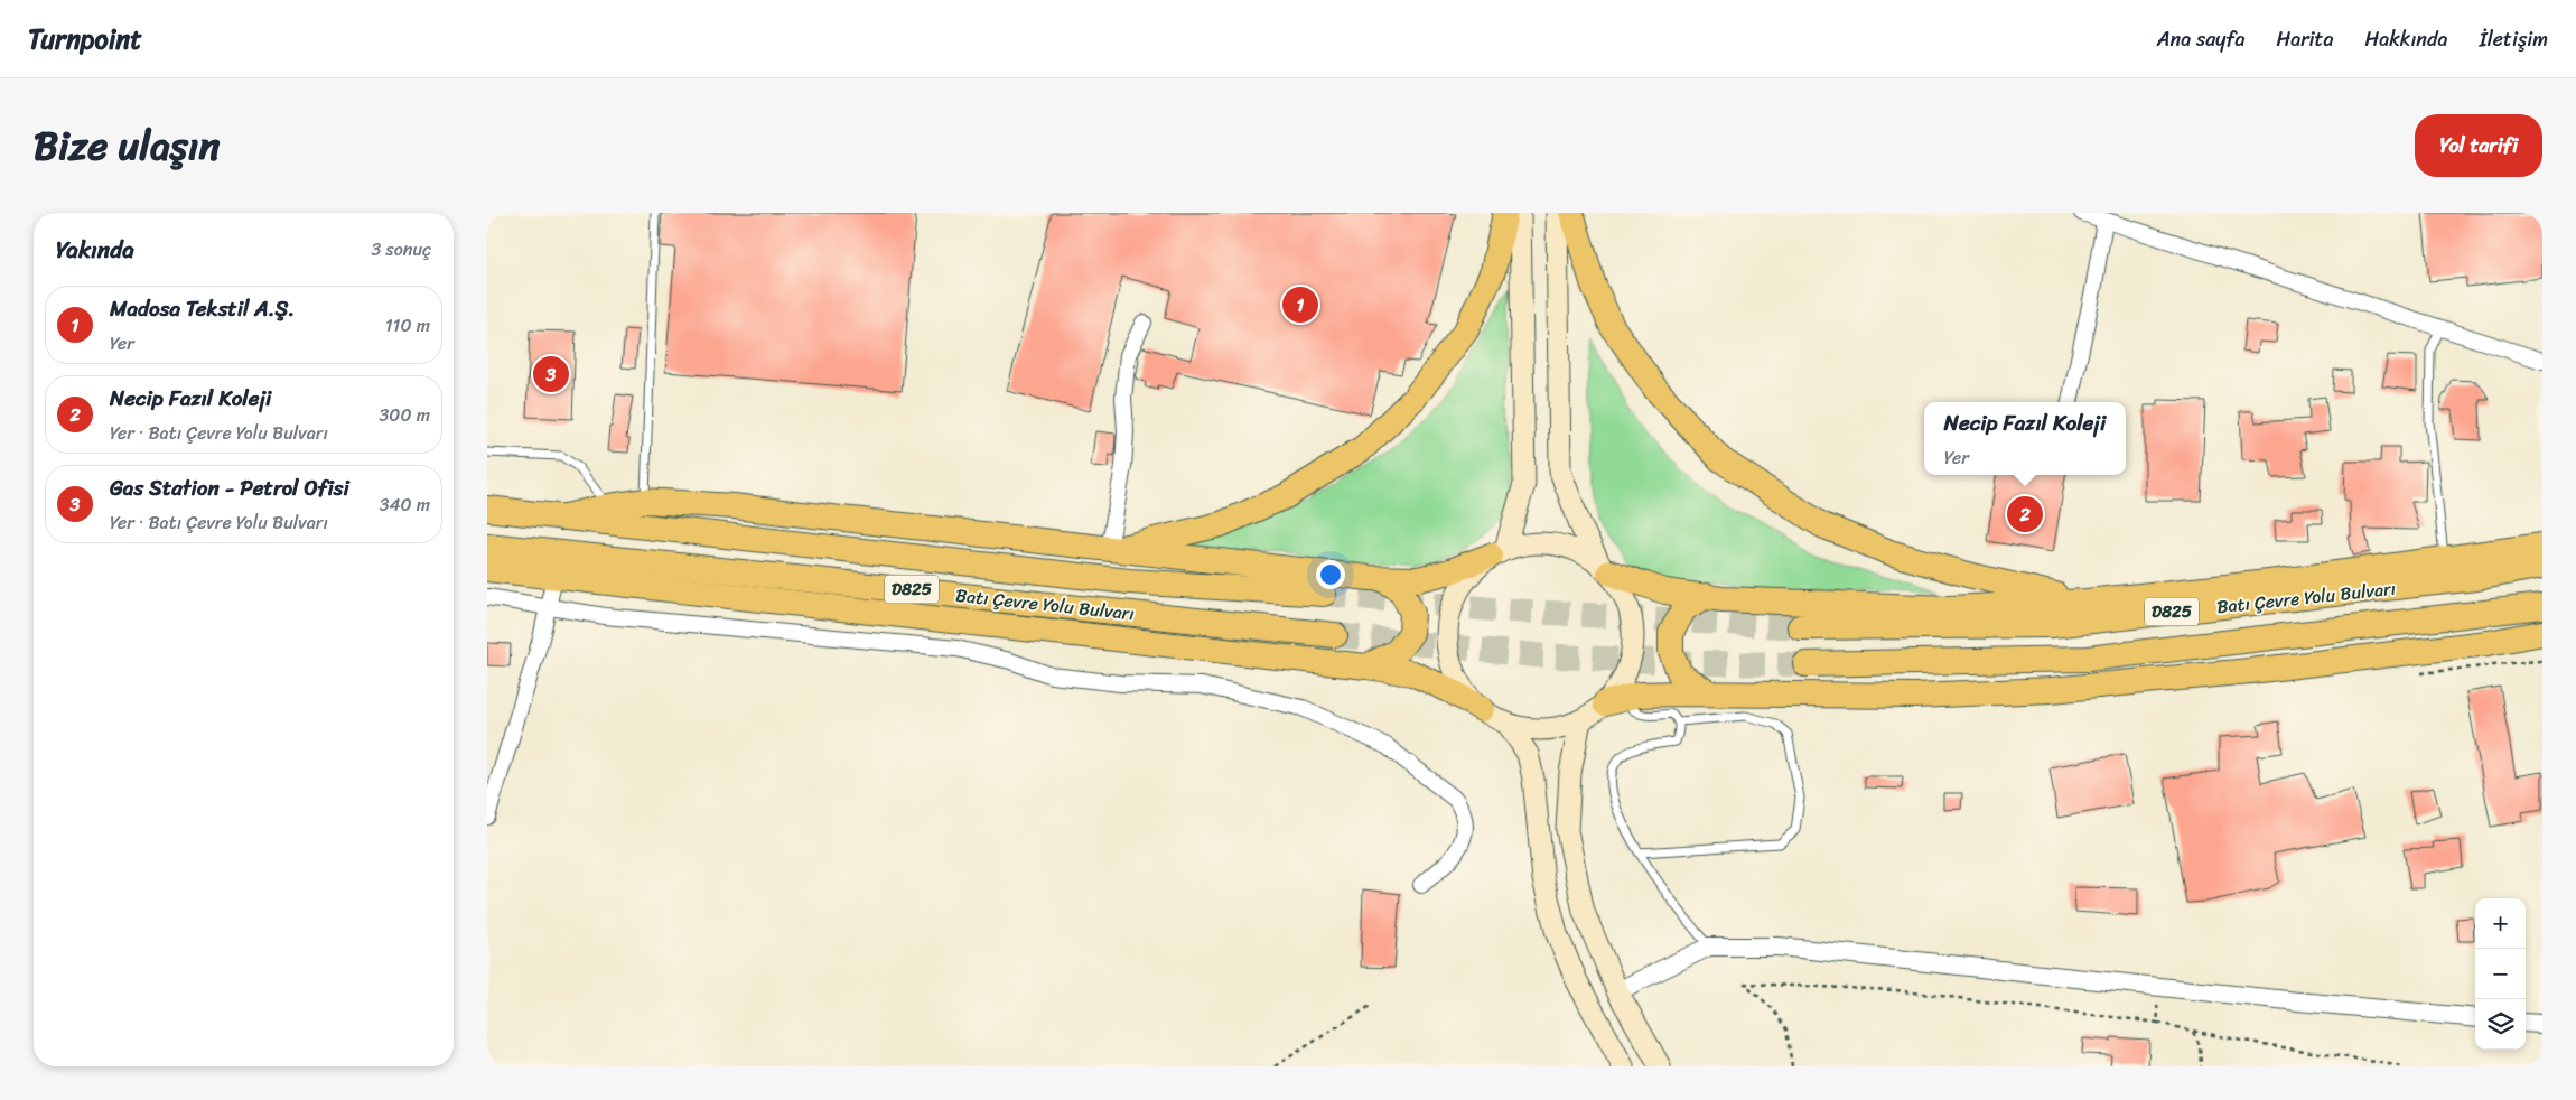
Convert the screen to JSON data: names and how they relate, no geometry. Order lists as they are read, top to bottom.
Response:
{
  "streets": {
    "highway": ["D825", "Batı Çevre Yolu Bulvarı"]
  },
  "page": {
    "header": "Turnpoint",
    "nav": [
      "Ana sayfa",
      "Harita",
      "Hakkında",
      "İletişim"
    ],
    "title": "Bize ulaşın",
    "buttons": "Yol tarifi",
    "heading": ["Yakında", "3 sonuç"],
    "pins": ["1", "3", "2"],
    "list": [
      {
        "mark": "1",
        "name": "Madosa Tekstil A.Ş.",
        "note": "Yer",
        "value": "110 m"
      },
      {
        "mark": "2",
        "name": "Necip Fazıl Koleji",
        "note": "Yer · Batı Çevre Yolu Bulvarı",
        "value": "300 m"
      },
      {
        "mark": "3",
        "name": "Gas Station - Petrol Ofisi",
        "note": "Yer · Batı Çevre Yolu Bulvarı",
        "value": "340 m"
      }
    ],
    "popup": ["Necip Fazıl Koleji", "Yer"],
    "map_buttons": ["+", "−"]
  }
}
